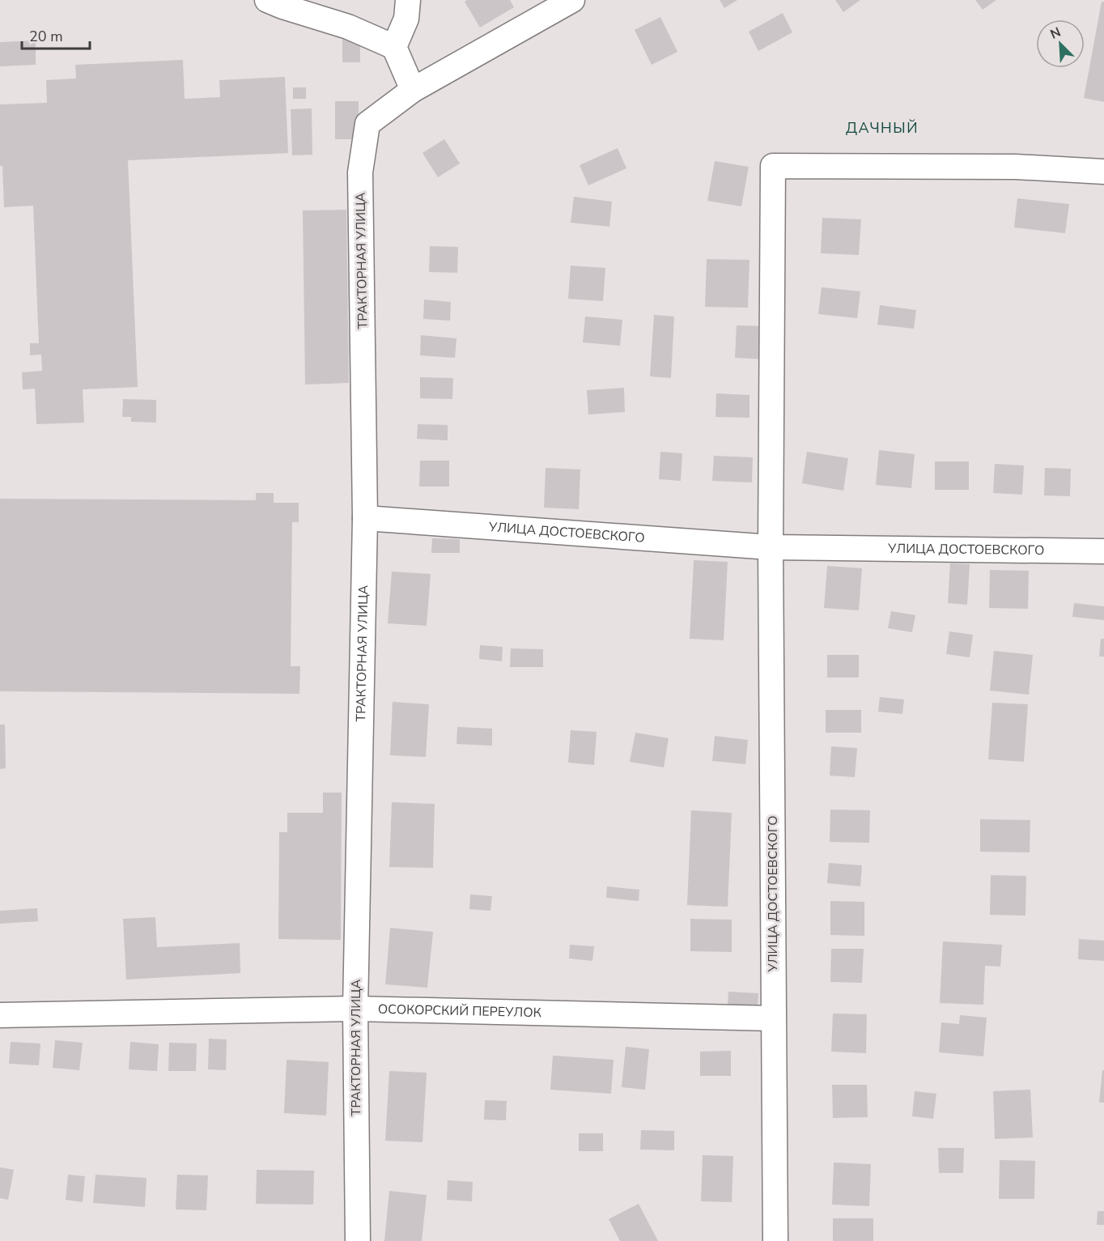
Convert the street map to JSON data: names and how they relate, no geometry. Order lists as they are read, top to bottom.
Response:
{
  "streets": {
    "street": ["ТРАКТОРНАЯ УЛИЦА", "УЛИЦА ДОСТОЕВСКОГО", "ОСОКОРСКИЙ ПЕРЕУЛОК"]
  },
  "crossings": [
    ["ТРАКТОРНАЯ УЛИЦА", "УЛИЦА ДОСТОЕВСКОГО"],
    ["ТРАКТОРНАЯ УЛИЦА", "ОСОКОРСКИЙ ПЕРЕУЛОК"],
    ["УЛИЦА ДОСТОЕВСКОГО", "ОСОКОРСКИЙ ПЕРЕУЛОК"]
  ],
  "districts": ["ДАЧНЫЙ"],
  "scale_bar": "20 m",
  "north": "top left"
}
